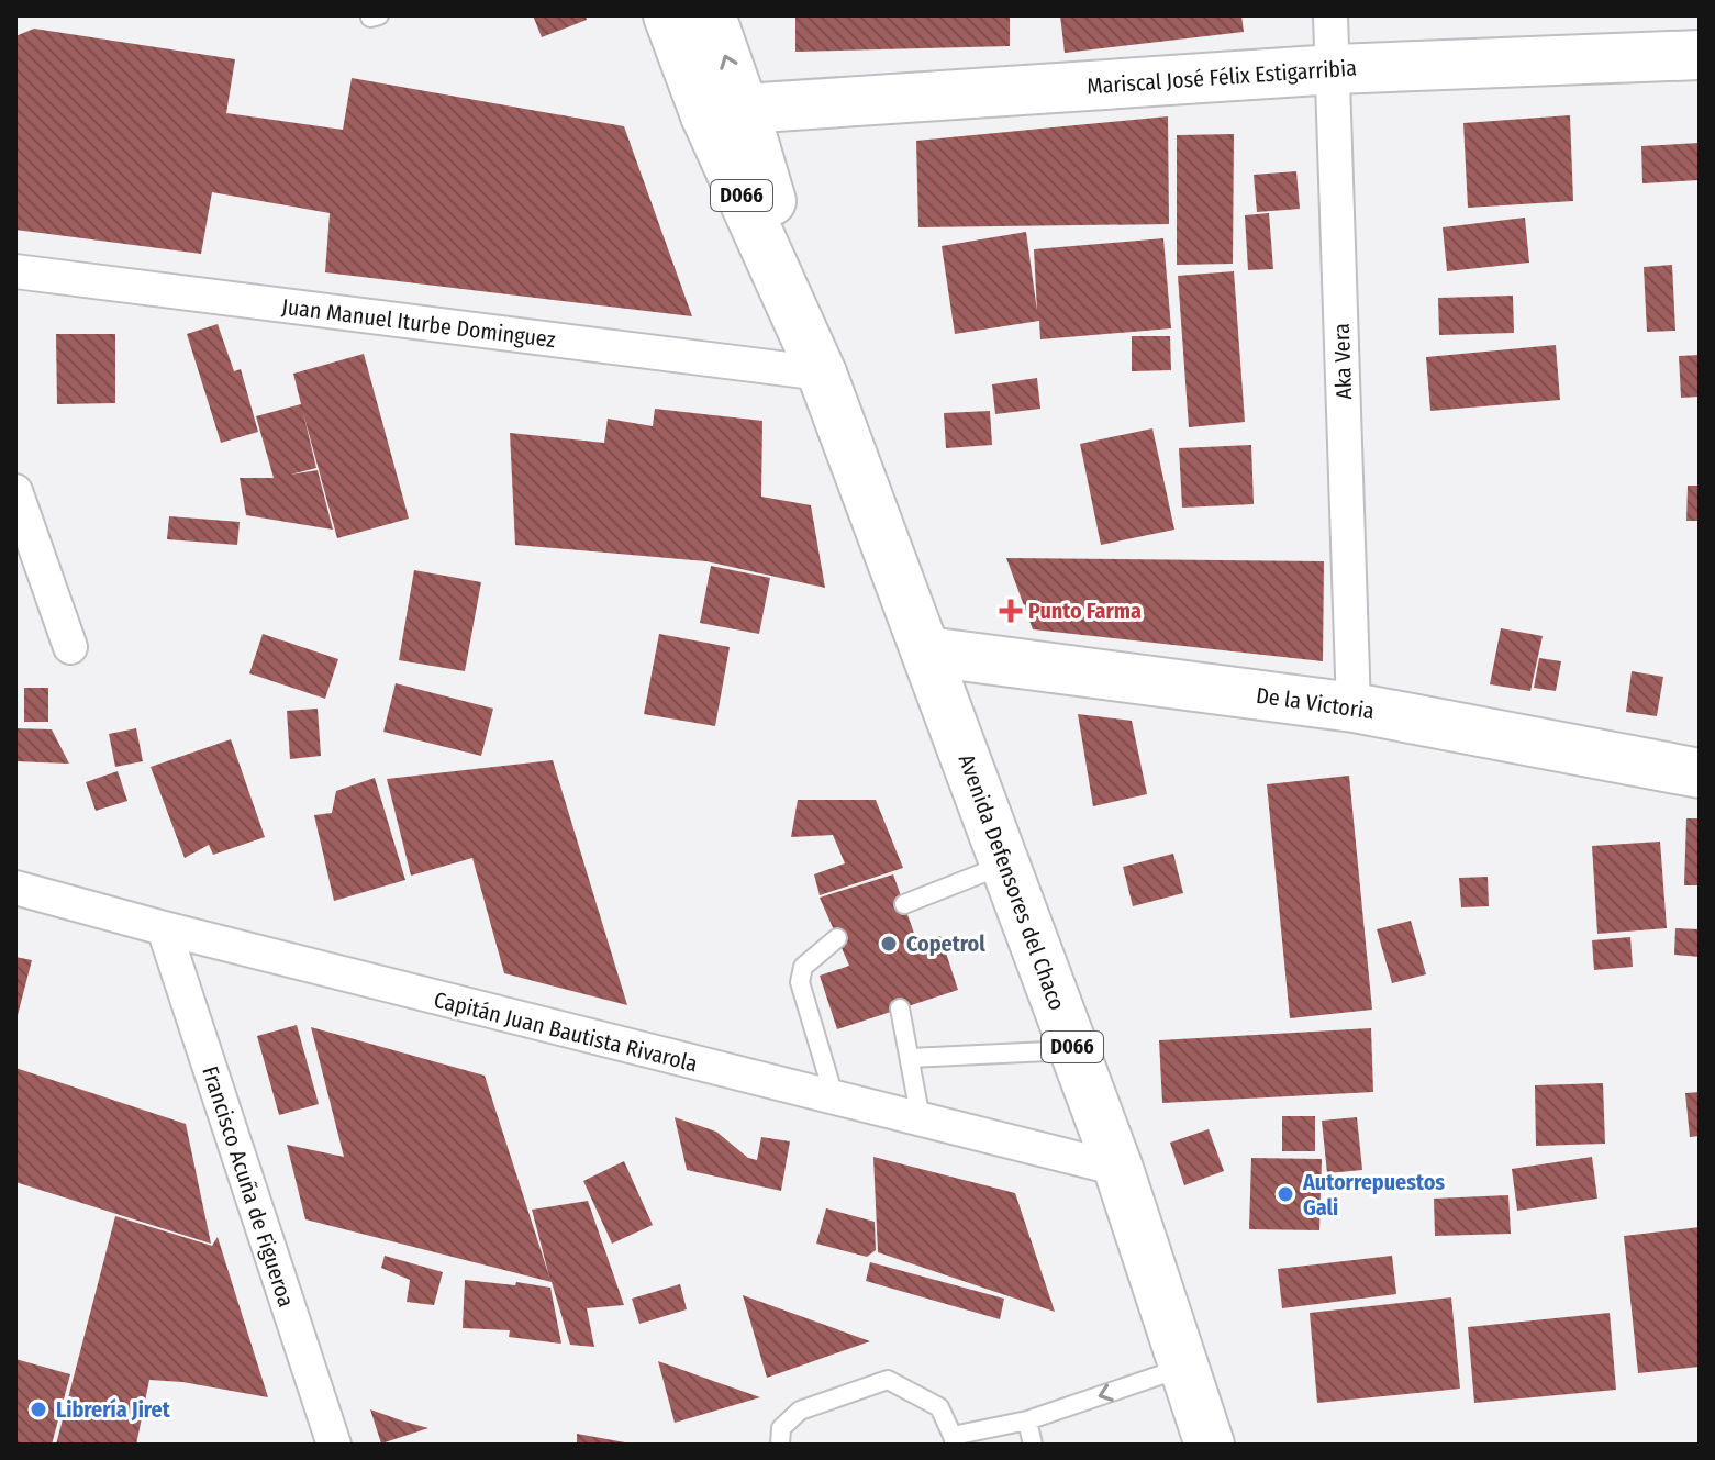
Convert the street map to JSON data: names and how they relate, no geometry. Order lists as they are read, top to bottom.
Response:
{
  "streets": {
    "main road": [
      "Mariscal José Félix Estigarribia",
      "D066",
      "De la Victoria",
      "Avenida Defensores del Chaco"
    ],
    "street": [
      "Juan Manuel Iturbe Dominguez",
      "Aka Vera",
      "Capitán Juan Bautista Rivarola",
      "Francisco Acuña de Figueroa"
    ]
  },
  "crossings": [
    ["Mariscal José Félix Estigarribia", "Aka Vera"],
    ["Mariscal José Félix Estigarribia", "Avenida Defensores del Chaco"],
    ["Juan Manuel Iturbe Dominguez", "Avenida Defensores del Chaco"],
    ["Aka Vera", "De la Victoria"],
    ["De la Victoria", "Avenida Defensores del Chaco"],
    ["Avenida Defensores del Chaco", "Capitán Juan Bautista Rivarola"],
    ["Capitán Juan Bautista Rivarola", "Francisco Acuña de Figueroa"]
  ],
  "places": {
    "health": ["Punto Farma"],
    "other": ["Copetrol", "Autorrepuestos Gali", "Librería Jiret"]
  }
}
